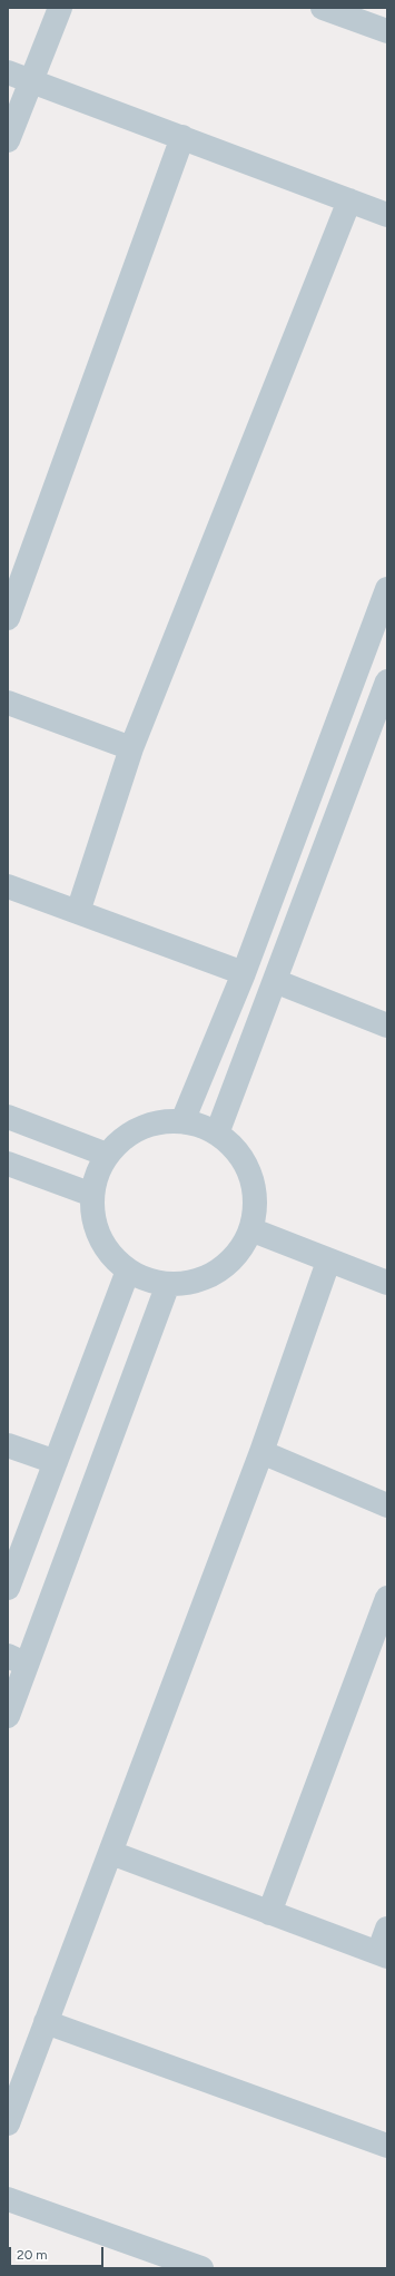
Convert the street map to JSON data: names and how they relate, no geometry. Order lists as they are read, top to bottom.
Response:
{
  "scale_bar": "20 m"
}
